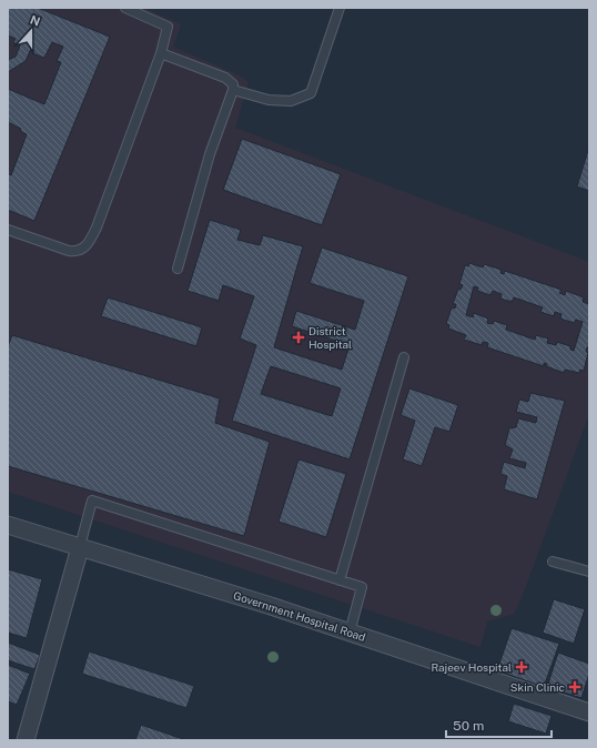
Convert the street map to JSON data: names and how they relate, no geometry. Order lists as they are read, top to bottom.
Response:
{
  "streets": {
    "street": ["Government Hospital Road"]
  },
  "places": {
    "health": ["District Hospital", "Rajeev Hospital", "Skin Clinic"]
  },
  "scale_bar": "50 m",
  "north": "top"
}
